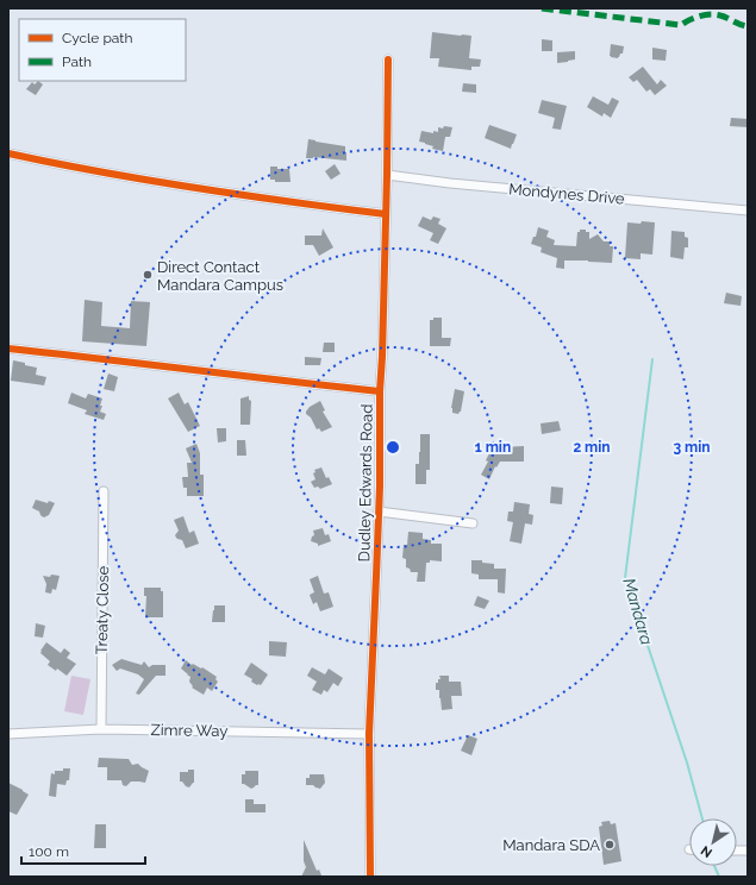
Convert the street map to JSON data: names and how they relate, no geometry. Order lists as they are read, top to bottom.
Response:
{
  "streets": {
    "street": [
      "Mondynes Drive",
      "Dudley Edwards Road",
      "Treaty Close",
      "Zimre Way"
    ]
  },
  "crossings": [
    ["Mondynes Drive", "Dudley Edwards Road"],
    ["Dudley Edwards Road", "Zimre Way"],
    ["Treaty Close", "Zimre Way"]
  ],
  "water": ["Mandara"],
  "places": ["Direct Contact Mandara Campus", "Mandara SDA"],
  "legend": ["Cycle path", "Path"],
  "scale_bar": "100 m",
  "north": "bottom left",
  "rings": ["1 min", "2 min", "3 min"]
}
